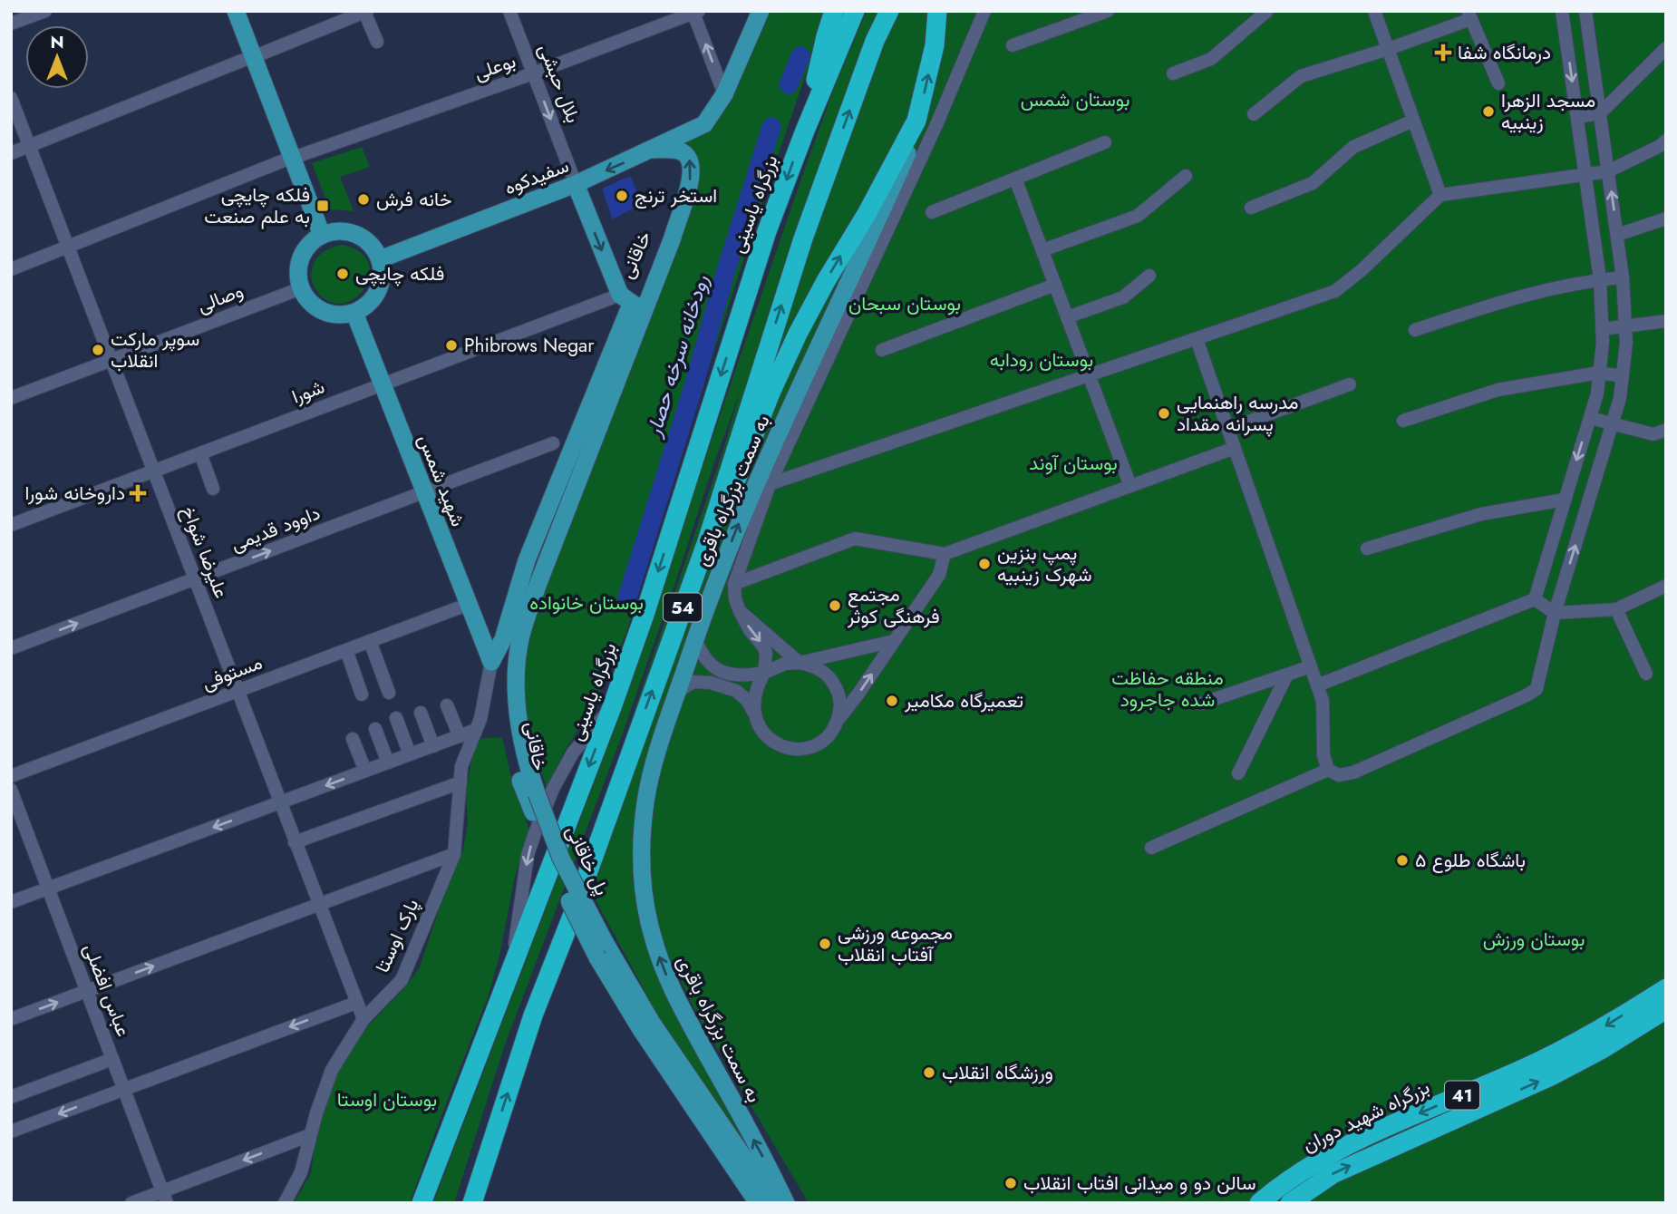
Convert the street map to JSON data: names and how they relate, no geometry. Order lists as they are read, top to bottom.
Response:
{
  "streets": {
    "highway": [
      "بزرگراه یاسینی",
      "54",
      "41",
      "بزرگراه شهید دوران"
    ],
    "main road": [
      "بلال حبشی",
      "سفیدکوه",
      "خاقانی",
      "شهید شمس",
      "به سمت بزرگراه باقری",
      "پل خاقانی"
    ],
    "street": [
      "بوعلی",
      "وصالی",
      "شورا",
      "داوود قدیمی",
      "علیرضا شواخ",
      "مستوفی",
      "پارک اوستا",
      "عباس افضلی"
    ]
  },
  "crossings": [
    ["بوعلی", "بلال حبشی"],
    ["بوعلی", "علیرضا شواخ"],
    ["بلال حبشی", "سفیدکوه"],
    ["بلال حبشی", "شورا"],
    ["سفیدکوه", "وصالی"],
    ["سفیدکوه", "شهید شمس"],
    ["خاقانی", "پل خاقانی"],
    ["وصالی", "شهید شمس"],
    ["وصالی", "علیرضا شواخ"],
    ["شورا", "شهید شمس"],
    ["شورا", "علیرضا شواخ"],
    ["شهید شمس", "داوود قدیمی"],
    ["شهید شمس", "مستوفی"],
    ["شهید شمس", "پارک اوستا"],
    ["داوود قدیمی", "علیرضا شواخ"],
    ["علیرضا شواخ", "مستوفی"],
    ["علیرضا شواخ", "پارک اوستا"]
  ],
  "one_way": ["بلال حبشی", "به سمت بزرگراه باقری", "داوود قدیمی"],
  "water": ["رودخانه سرخه حصار"],
  "parks": [
    "بوستان شمس",
    "بوستان سبحان",
    "بوستان رودابه",
    "بوستان آوند",
    "بوستان خانواده",
    "منطقه حفاظت شده جاجرود",
    "بوستان ورزش",
    "بوستان اوستا"
  ],
  "places": {
    "health": ["درمانگاه شفا", "داروخانه شورا"],
    "other": [
      "مسجد الزهرا زینبیه",
      "استخر ترنج",
      "خانه فرش",
      "فلکه چایچی",
      "Phibrows Negar",
      "سوپر مارکت انقلاب",
      "مدرسه راهنمایی پسرانه مقداد",
      "پمپ بنزین شهرک زینبیه",
      "مجتمع فرهنگی کوثر",
      "تعمیرگاه مکامیر",
      "باشگاه طلوع ۵",
      "مجموعه ورزشی آفتاب انقلاب",
      "ورزشگاه انقلاب",
      "سالن دو و میدانی افتاب انقلاب"
    ],
    "transit": ["فلکه چایچی به علم صنعت"]
  },
  "north": "top"
}
